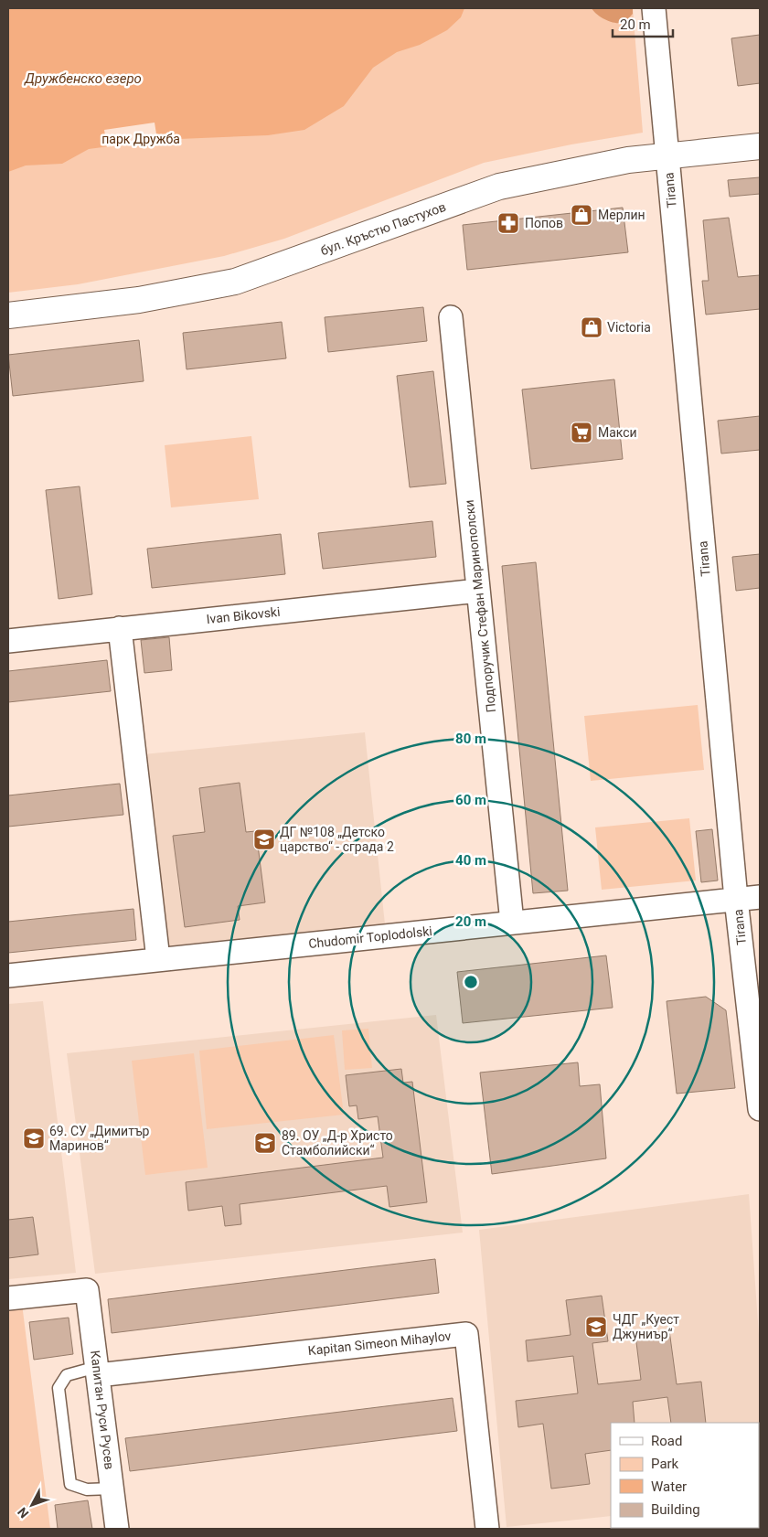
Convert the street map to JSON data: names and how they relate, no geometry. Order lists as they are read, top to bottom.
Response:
{
  "streets": {
    "street": [
      "Tirana",
      "бул. Кръстю Пастухов",
      "Подпоручик Стефан Маринополски",
      "Ivan Bikovski",
      "Chudomir Toplodolski",
      "Кapitan Simeon Mihaylov",
      "Капитан Руси Русев"
    ]
  },
  "crossings": [
    ["Tirana", "бул. Кръстю Пастухов"],
    ["Tirana", "Chudomir Toplodolski"],
    ["Подпоручик Стефан Маринополски", "Ivan Bikovski"],
    ["Подпоручик Стефан Маринополски", "Chudomir Toplodolski"],
    ["Кapitan Simeon Mihaylov", "Капитан Руси Русев"]
  ],
  "water": ["Дружбенско езеро"],
  "parks": ["парк Дружба"],
  "places": {
    "shop": ["Мерлин", "Victoria"],
    "pharmacy": ["Попов"],
    "supermarket": ["Макси"],
    "school or university": [
      "ДГ №108 „Детско царство“ - сграда 2",
      "69. СУ „Димитър Маринов“",
      "89. ОУ „Д-р Христо Стамболийски“",
      "ЧДГ „Куест Джуниър“"
    ]
  },
  "legend": [
    "Road",
    "Park",
    "Water",
    "Building"
  ],
  "scale_bar": "20 m",
  "north": "bottom left",
  "rings": [
    "80 m",
    "60 m",
    "40 m",
    "20 m"
  ]
}
